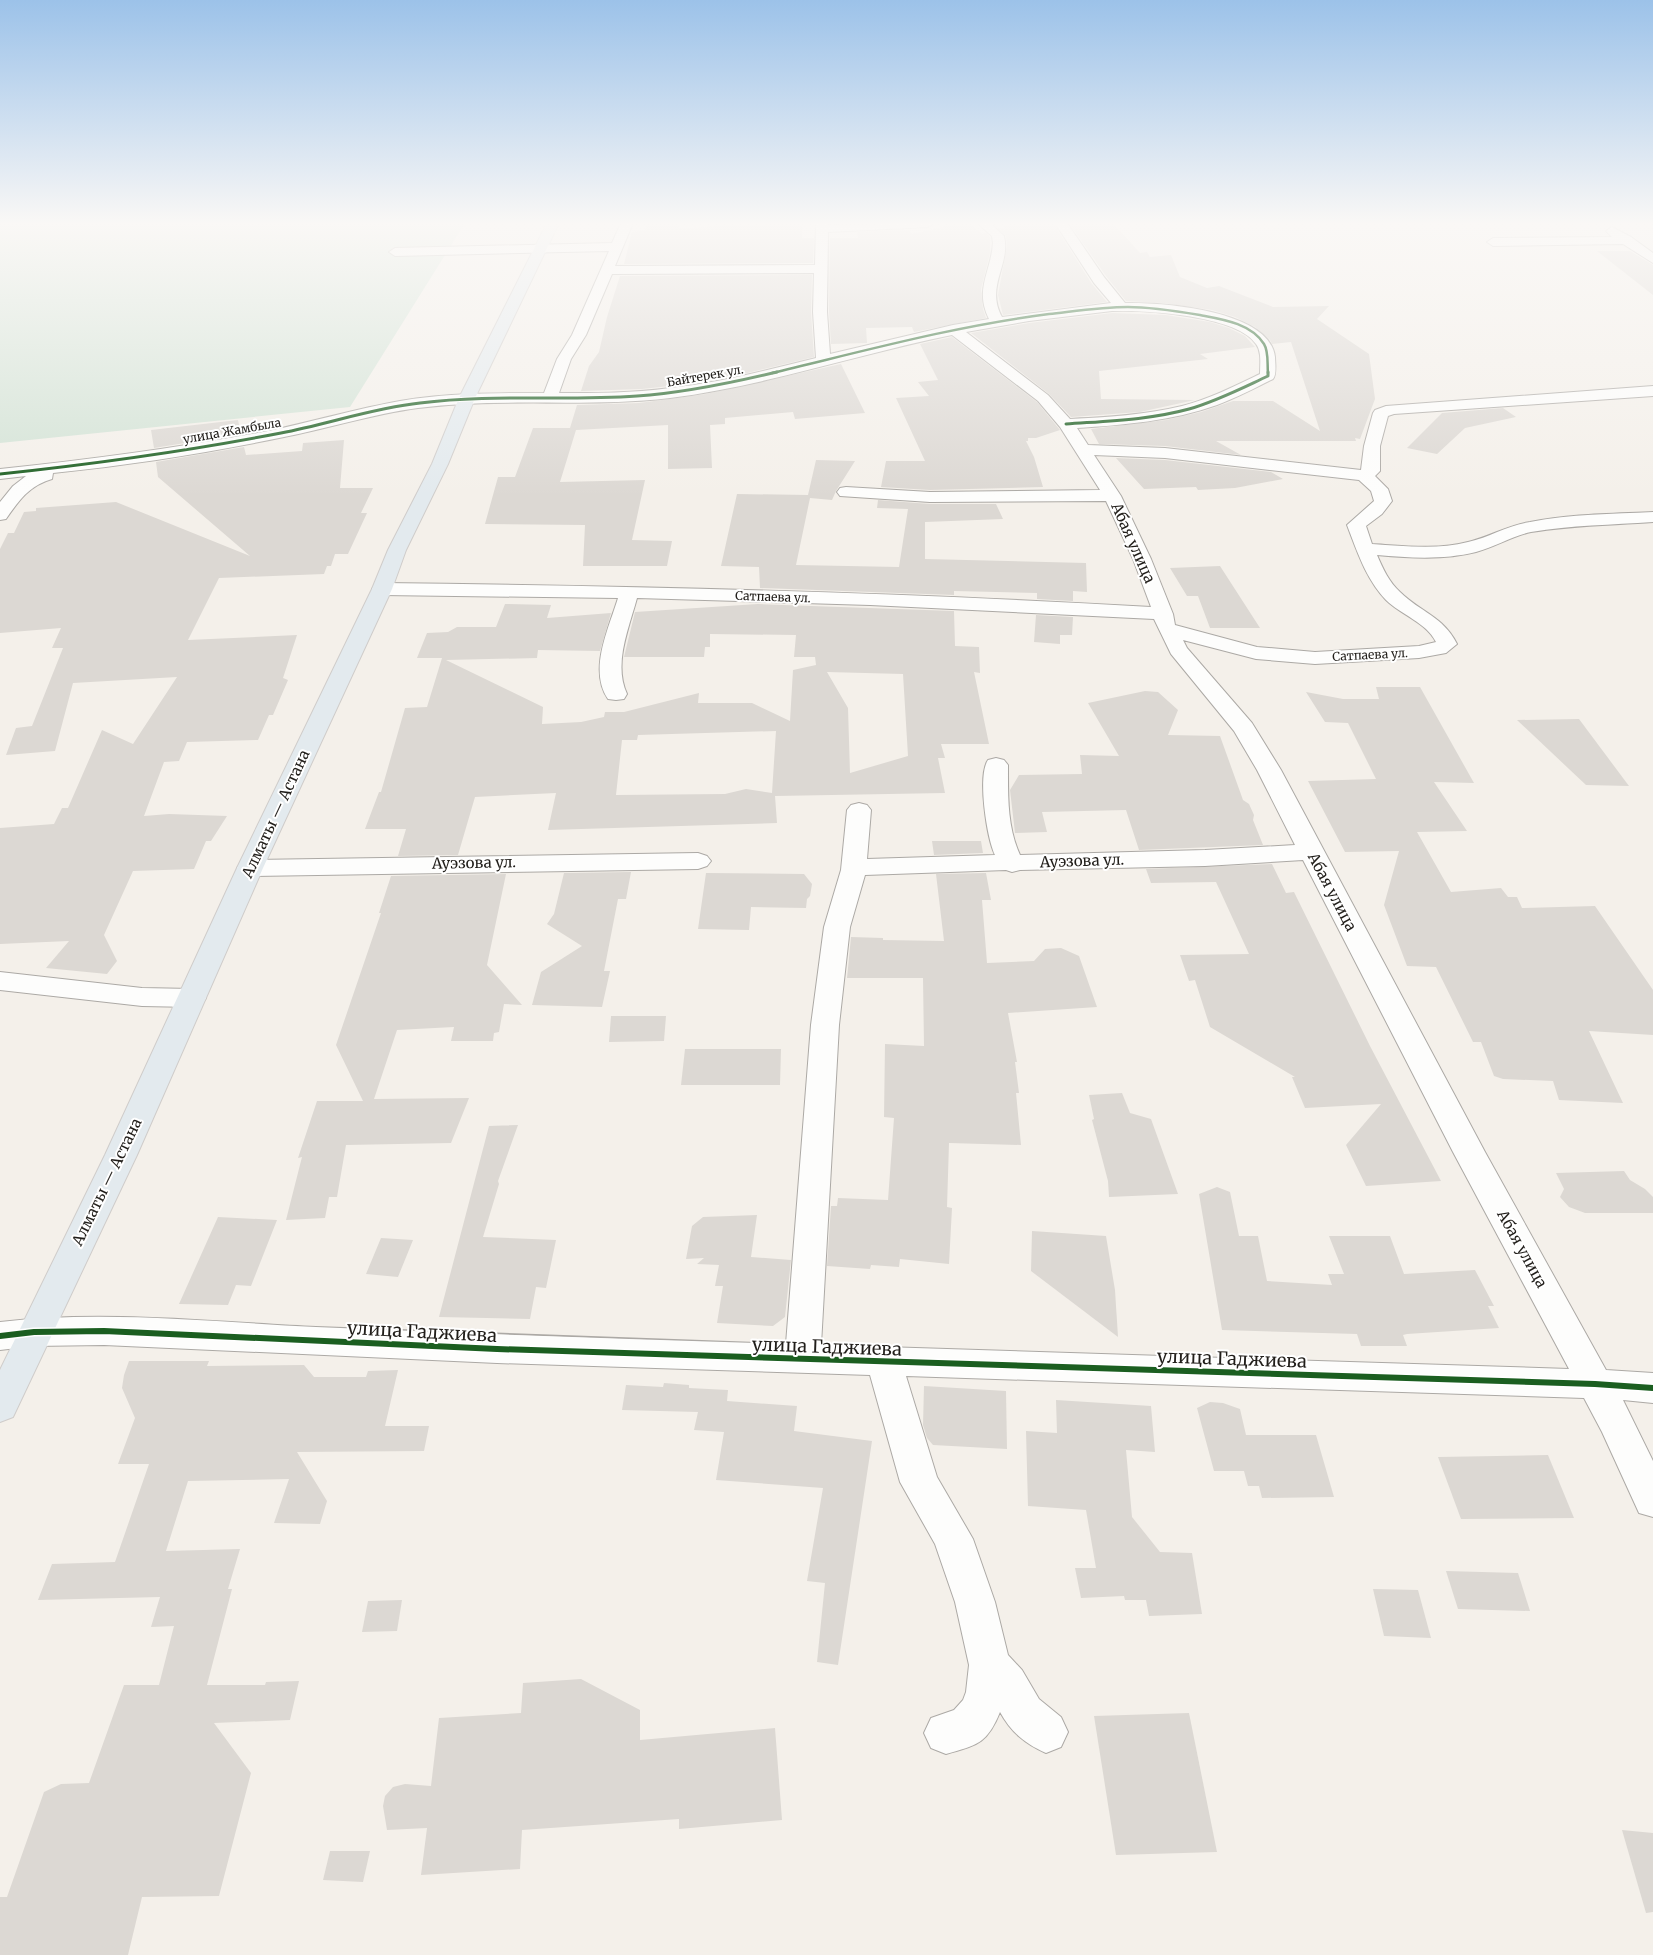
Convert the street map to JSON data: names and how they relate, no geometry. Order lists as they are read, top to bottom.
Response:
{
  "streets": {
    "highway": ["Алматы — Астана"],
    "street": [
      "Байтерек ул.",
      "улица Жамбыла",
      "Абая улица",
      "Сатпаева ул.",
      "Ауэзова ул.",
      "улица Гаджиева"
    ]
  },
  "crossings": [
    ["Байтерек ул.", "улица Жамбыла"],
    ["Байтерек ул.", "Абая улица"],
    ["Байтерек ул.", "Алматы — Астана"],
    ["улица Жамбыла", "Алматы — Астана"],
    ["Абая улица", "Сатпаева ул."],
    ["Абая улица", "Ауэзова ул."],
    ["Абая улица", "улица Гаджиева"],
    ["Сатпаева ул.", "Алматы — Астана"],
    ["Алматы — Астана", "Ауэзова ул."],
    ["Алматы — Астана", "улица Гаджиева"]
  ]
}
